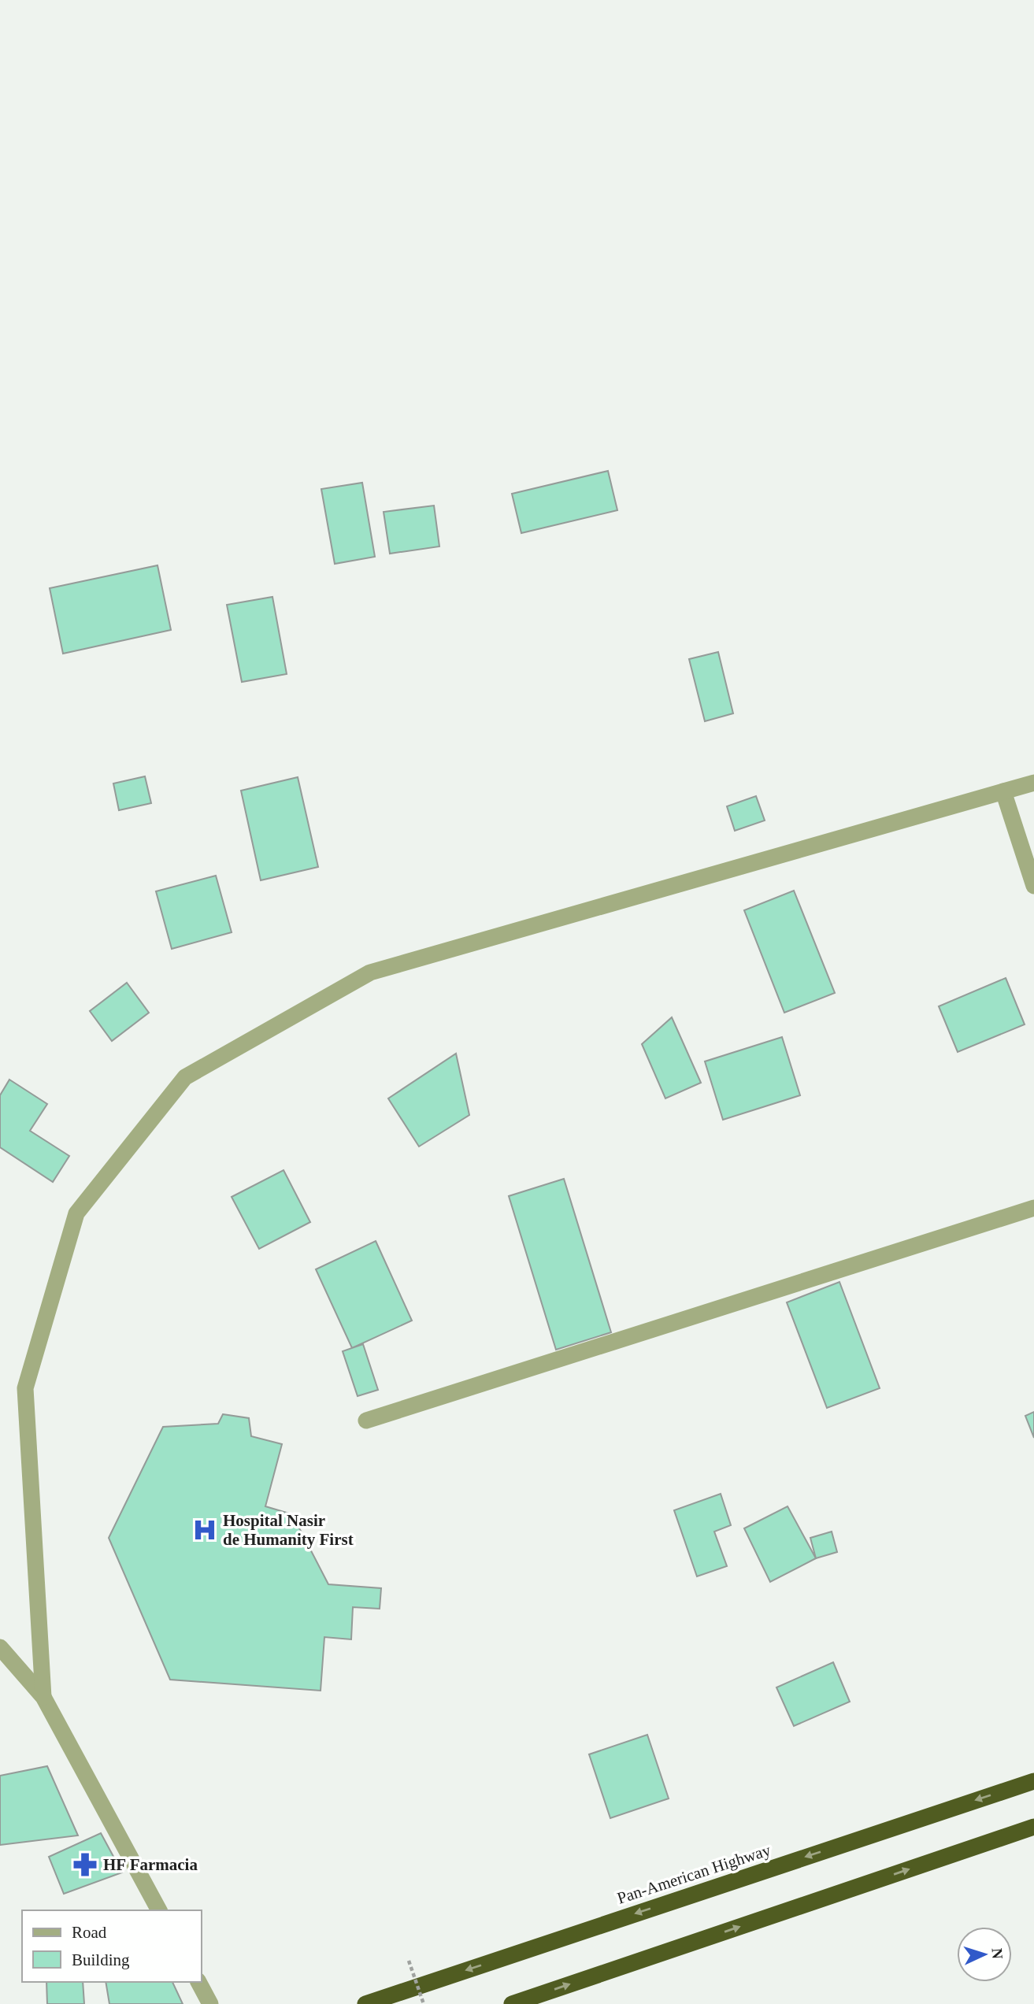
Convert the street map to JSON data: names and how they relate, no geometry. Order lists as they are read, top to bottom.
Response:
{
  "streets": {
    "highway": ["Pan-American Highway"]
  },
  "places": {
    "hospital": ["Hospital Nasir de Humanity First"],
    "pharmacy": ["HF Farmacia"]
  },
  "legend": ["Road", "Building"],
  "north": "right"
}
